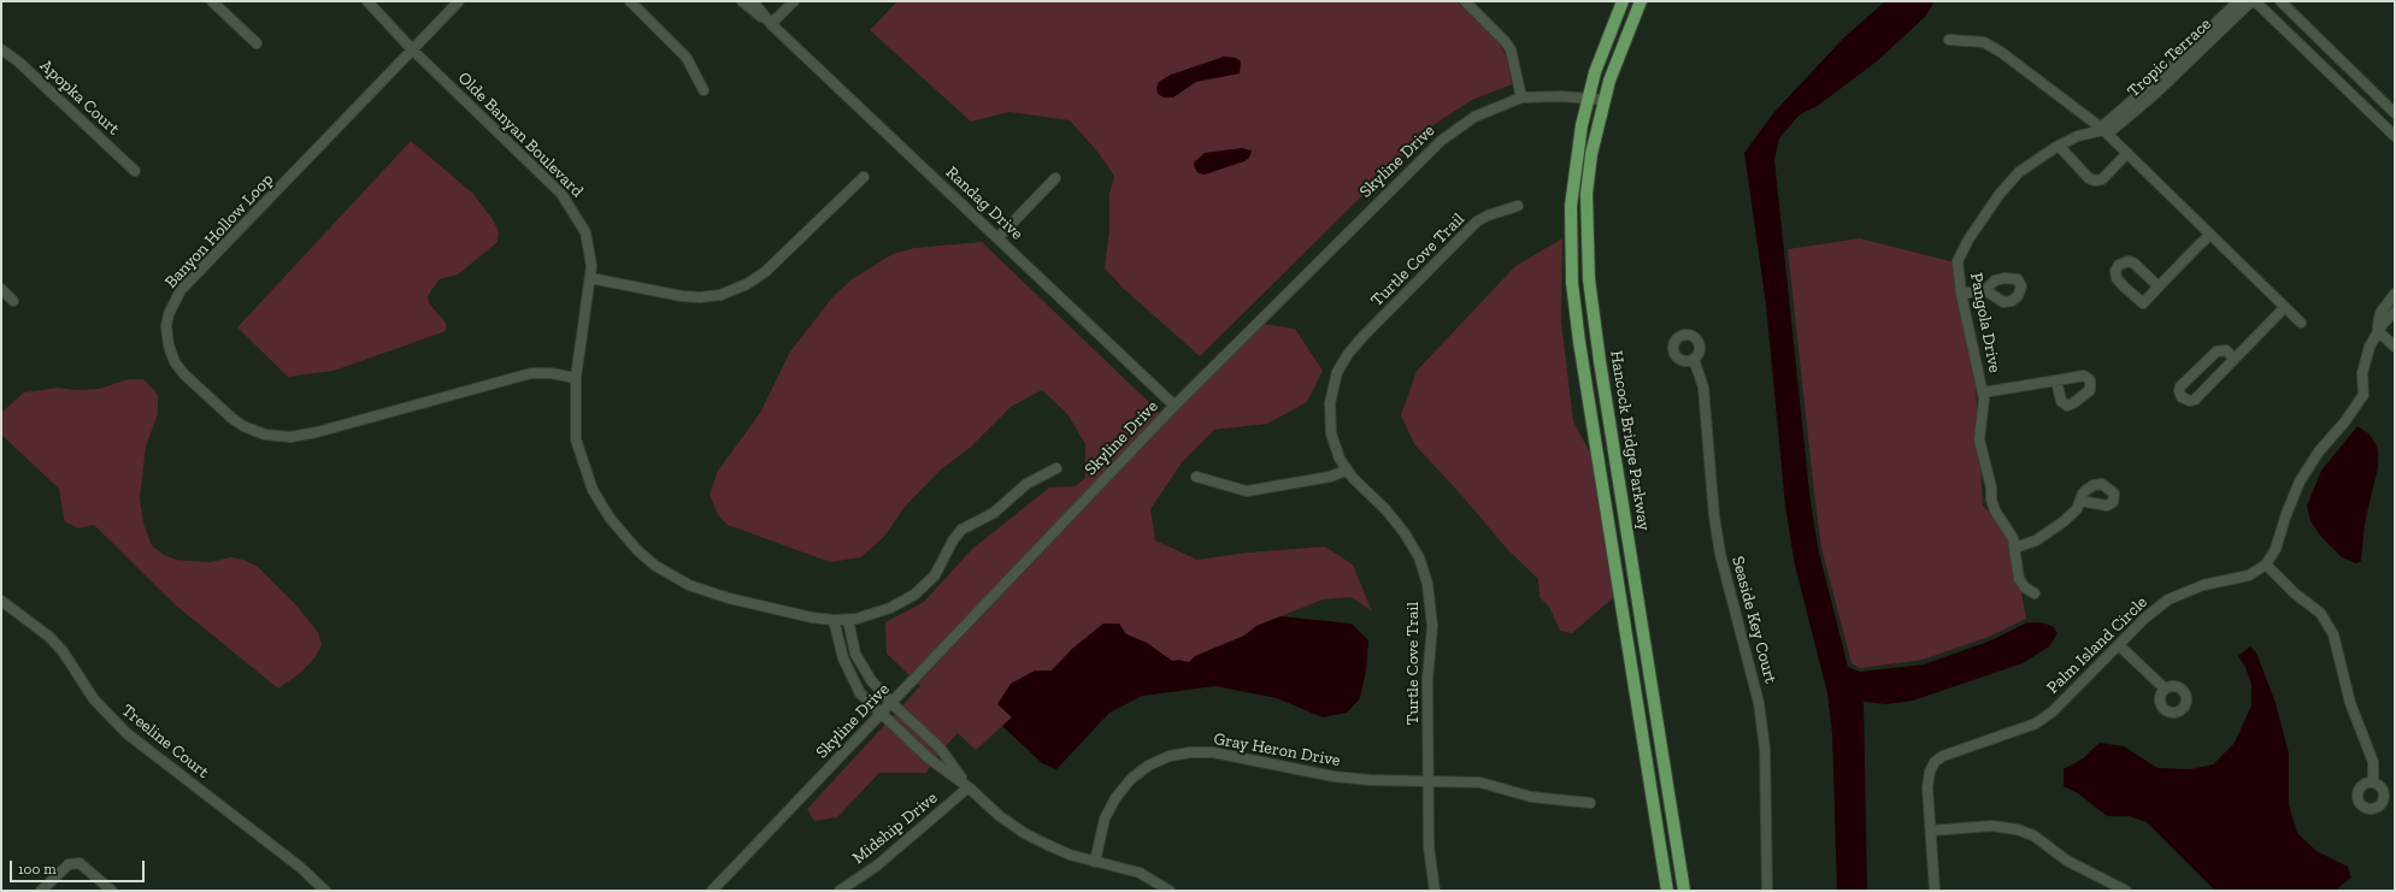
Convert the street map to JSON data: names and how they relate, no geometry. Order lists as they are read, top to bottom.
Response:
{
  "streets": {
    "main road": ["Hancock Bridge Parkway"],
    "street": [
      "Tropic Terrace",
      "Apopka Court",
      "Olde Banyan Boulevard",
      "Skyline Drive",
      "Randag Drive",
      "Banyon Hollow Loop",
      "Turtle Cove Trail",
      "Pangola Drive",
      "Seaside Key Court",
      "Palm Island Circle",
      "Treeline Court",
      "Gray Heron Drive",
      "Midship Drive"
    ]
  },
  "crossings": [
    ["Tropic Terrace", "Pangola Drive"],
    ["Olde Banyan Boulevard", "Banyon Hollow Loop"],
    ["Skyline Drive", "Randag Drive"],
    ["Skyline Drive", "Hancock Bridge Parkway"],
    ["Turtle Cove Trail", "Gray Heron Drive"]
  ],
  "scale_bar": "100 m"
}
